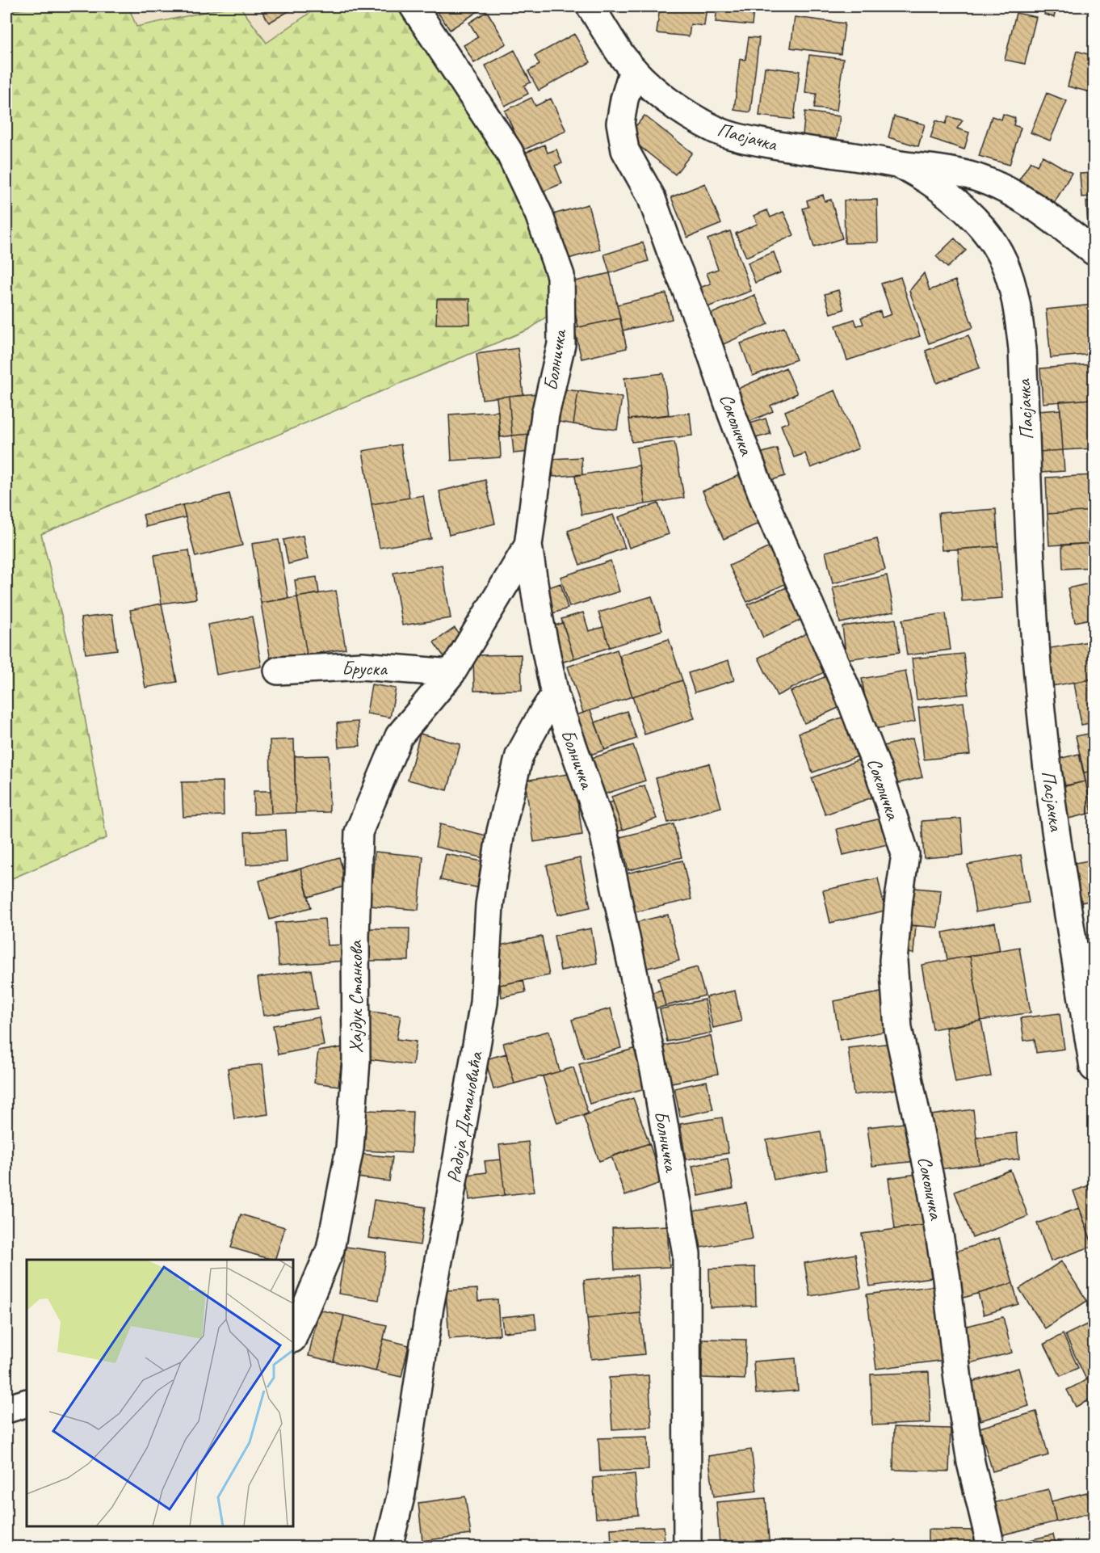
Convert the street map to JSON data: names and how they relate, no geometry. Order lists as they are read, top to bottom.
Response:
{
  "streets": {
    "street": [
      "Пасјачка",
      "Болничка",
      "Соколичка",
      "Бруска",
      "Хајдук Станкова",
      "Радоја Домановића"
    ]
  },
  "crossings": [
    ["Пасјачка", "Соколичка"],
    ["Болничка", "Хајдук Станкова"],
    ["Болничка", "Радоја Домановића"],
    ["Бруска", "Хајдук Станкова"]
  ]
}
